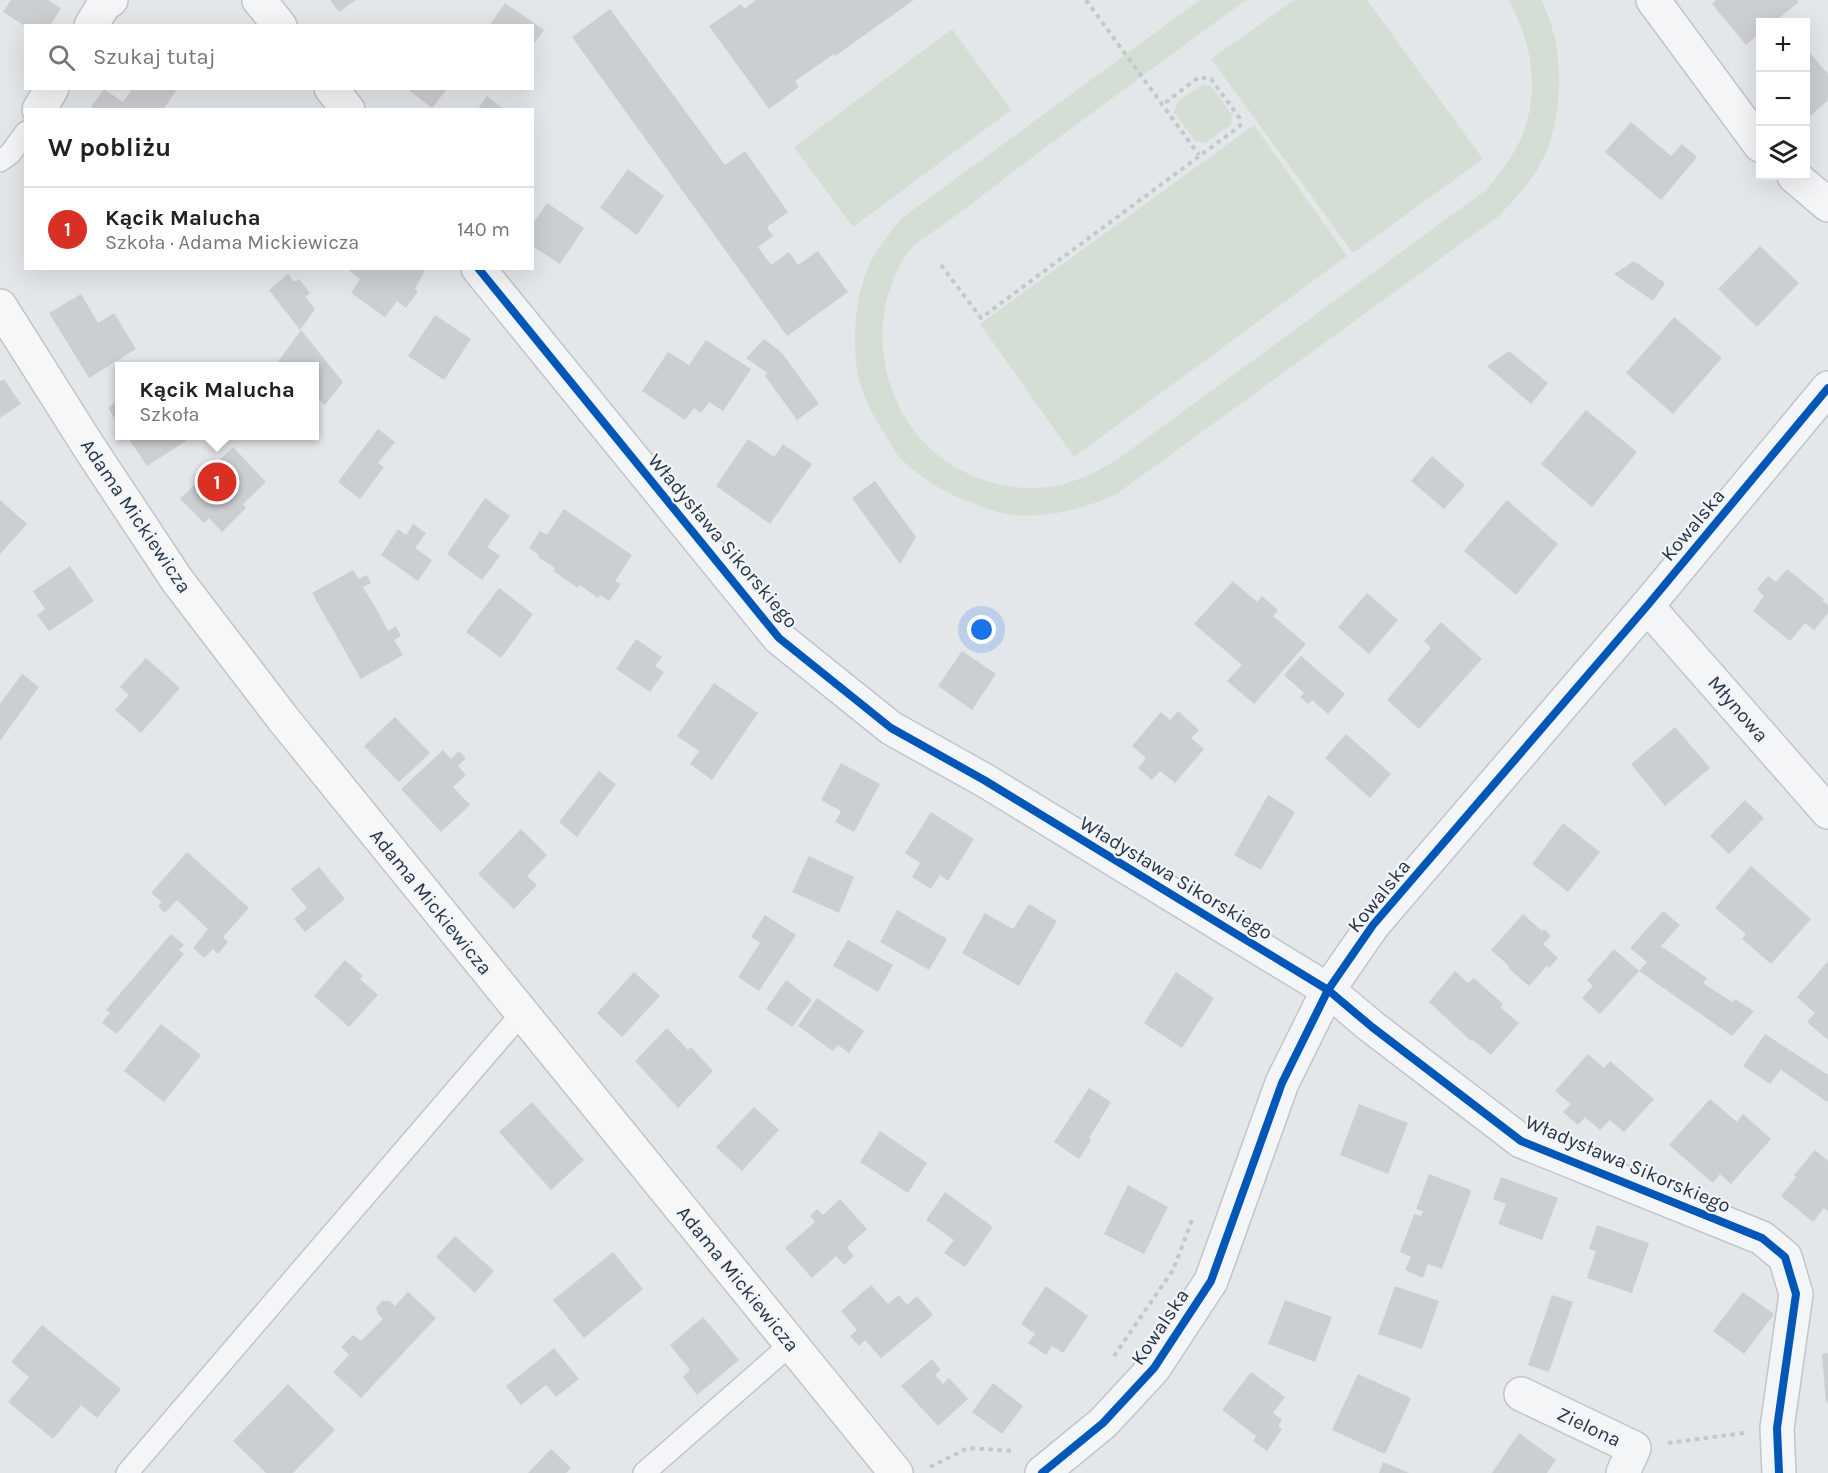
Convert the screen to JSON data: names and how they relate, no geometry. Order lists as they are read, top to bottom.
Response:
{
  "streets": {
    "main road": ["Adama Mickiewicza"],
    "street": [
      "Kowalska",
      "Władysława Sikorskiego",
      "Młynowa",
      "Zielona"
    ]
  },
  "crossings": [
    ["Kowalska", "Władysława Sikorskiego"],
    ["Kowalska", "Młynowa"]
  ],
  "page": {
    "map_buttons": ["+", "−"],
    "search": "Szukaj tutaj",
    "heading": "W pobliżu",
    "list": [
      {
        "mark": "1",
        "name": "Kącik Malucha",
        "note": "Szkoła · Adama Mickiewicza",
        "value": "140 m"
      }
    ],
    "popup": ["Kącik Malucha", "Szkoła"],
    "pins": "1"
  }
}
